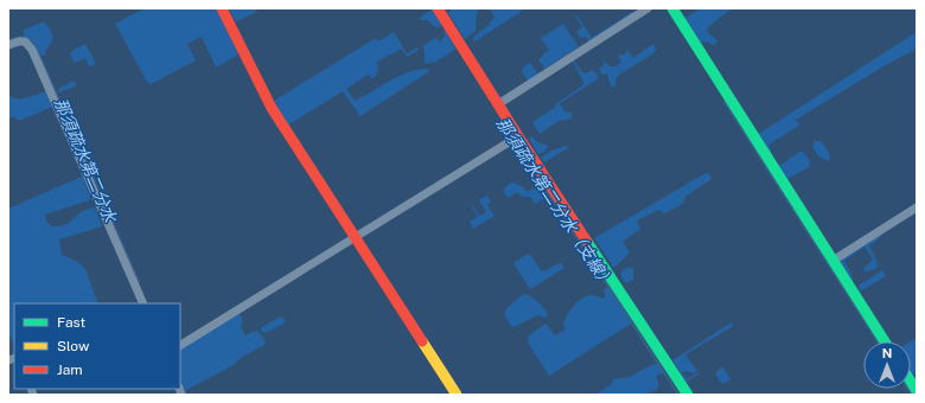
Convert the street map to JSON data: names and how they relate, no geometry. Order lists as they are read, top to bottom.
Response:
{
  "water": ["那須疏水第二分水", "那須疏水第二分水（支線）"],
  "legend": ["Fast", "Slow", "Jam"],
  "north": "top"
}
